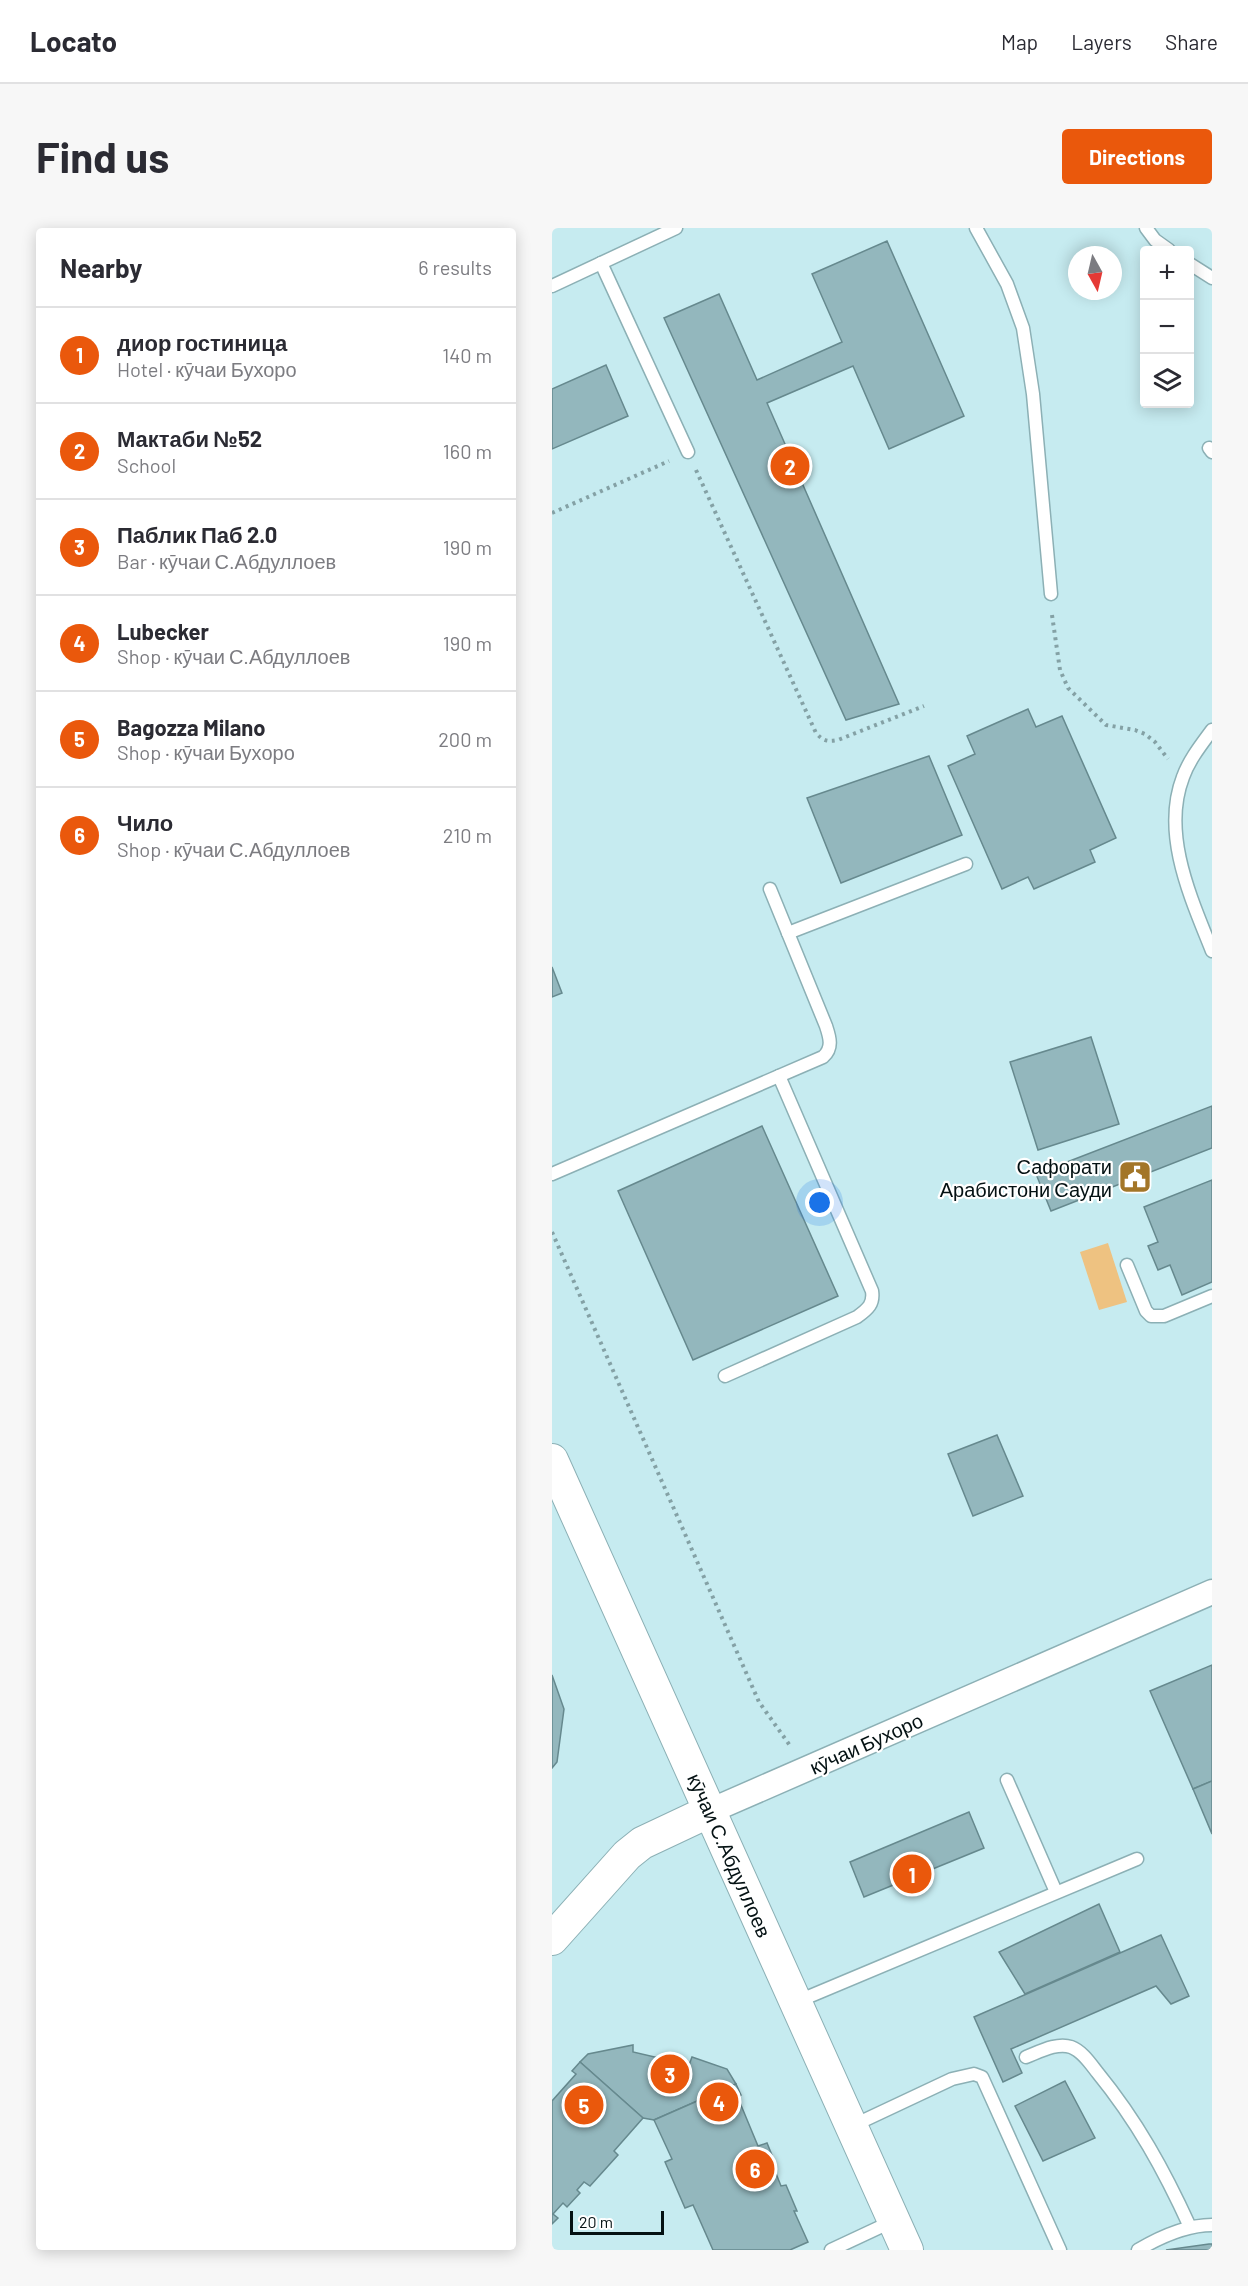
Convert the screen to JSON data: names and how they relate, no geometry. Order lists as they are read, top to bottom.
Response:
{
  "streets": {
    "street": ["кӯчаи Бухоро", "кӯчаи С.Абдуллоев"]
  },
  "crossings": [
    ["кӯчаи Бухоро", "кӯчаи С.Абдуллоев"]
  ],
  "places": {
    "public building": ["Сафорати Арабистони Сауди"]
  },
  "scale_bar": "20 m",
  "north": "bottom",
  "page": {
    "header": "Locato",
    "nav": ["Map", "Layers", "Share"],
    "buttons": "Directions",
    "title": "Find us",
    "heading": ["Nearby", "6 results"],
    "map_buttons": ["+", "−"],
    "list": [
      {
        "mark": "1",
        "name": "диор гостиница",
        "note": "Hotel · кӯчаи Бухоро",
        "value": "140 m"
      },
      {
        "mark": "2",
        "name": "Мактаби №52",
        "note": "School",
        "value": "160 m"
      },
      {
        "mark": "3",
        "name": "Паблик Паб 2.0",
        "note": "Bar · кӯчаи С.Абдуллоев",
        "value": "190 m"
      },
      {
        "mark": "4",
        "name": "Lubecker",
        "note": "Shop · кӯчаи С.Абдуллоев",
        "value": "190 m"
      },
      {
        "mark": "5",
        "name": "Bagozza Milano",
        "note": "Shop · кӯчаи Бухоро",
        "value": "200 m"
      },
      {
        "mark": "6",
        "name": "Чило",
        "note": "Shop · кӯчаи С.Абдуллоев",
        "value": "210 m"
      }
    ],
    "pins": [
      "2",
      "1",
      "3",
      "4",
      "5",
      "6"
    ],
    "scale": "20 m"
  }
}
